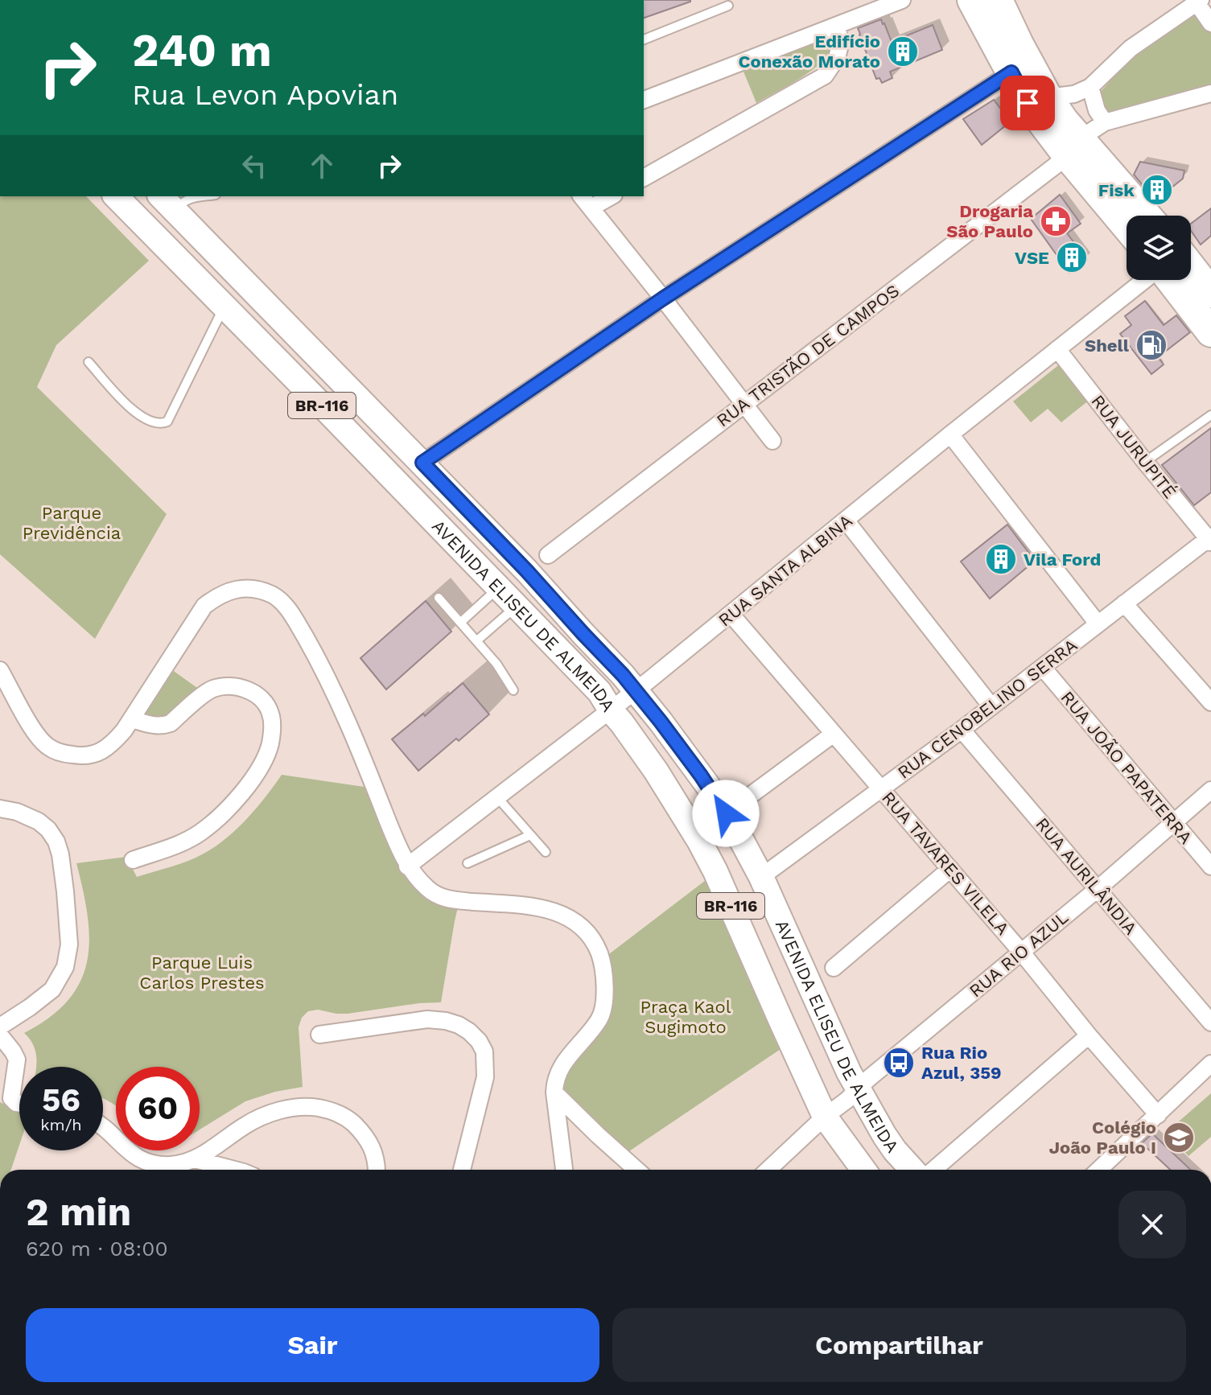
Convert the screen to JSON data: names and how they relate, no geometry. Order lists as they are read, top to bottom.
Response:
{
  "streets": {
    "main road": ["BR-116", "AVENIDA ELISEU DE ALMEIDA"],
    "street": [
      "RUA TRISTÃO DE CAMPOS",
      "RUA JURUPITÉ",
      "RUA SANTA ALBINA",
      "RUA CENOBELINO SERRA",
      "RUA JOÃO PAPATERRA",
      "RUA TAVARES VILELA",
      "RUA AURILÂNDIA",
      "RUA RIO AZUL"
    ]
  },
  "crossings": [
    ["RUA JURUPITÉ", "RUA SANTA ALBINA"],
    ["RUA JURUPITÉ", "RUA CENOBELINO SERRA"],
    ["RUA SANTA ALBINA", "AVENIDA ELISEU DE ALMEIDA"],
    ["RUA SANTA ALBINA", "RUA TAVARES VILELA"],
    ["AVENIDA ELISEU DE ALMEIDA", "RUA CENOBELINO SERRA"],
    ["AVENIDA ELISEU DE ALMEIDA", "RUA RIO AZUL"],
    ["RUA CENOBELINO SERRA", "RUA JOÃO PAPATERRA"],
    ["RUA CENOBELINO SERRA", "RUA TAVARES VILELA"],
    ["RUA CENOBELINO SERRA", "RUA AURILÂNDIA"],
    ["RUA JOÃO PAPATERRA", "RUA RIO AZUL"],
    ["RUA TAVARES VILELA", "RUA RIO AZUL"],
    ["RUA AURILÂNDIA", "RUA RIO AZUL"]
  ],
  "parks": ["Parque Previdência", "Parque Luis Carlos Prestes", "Praça Kaol Sugimoto"],
  "places": {
    "building": [
      "Edifício Conexão Morato",
      "Fisk",
      "VSE",
      "Vila Ford"
    ],
    "pharmacy": ["Drogaria São Paulo"],
    "fuel station": ["Shell"],
    "bus stop": ["Rua Rio Azul, 359"],
    "school or university": ["Colégio João Paulo I"]
  },
  "page": {
    "turn": ["240 m", "Rua Levon Apovian"],
    "speed": "56 km/h",
    "limit": "60",
    "heading": ["2 min", "620 m · 08:00"],
    "buttons": ["Sair", "Compartilhar"]
  }
}
